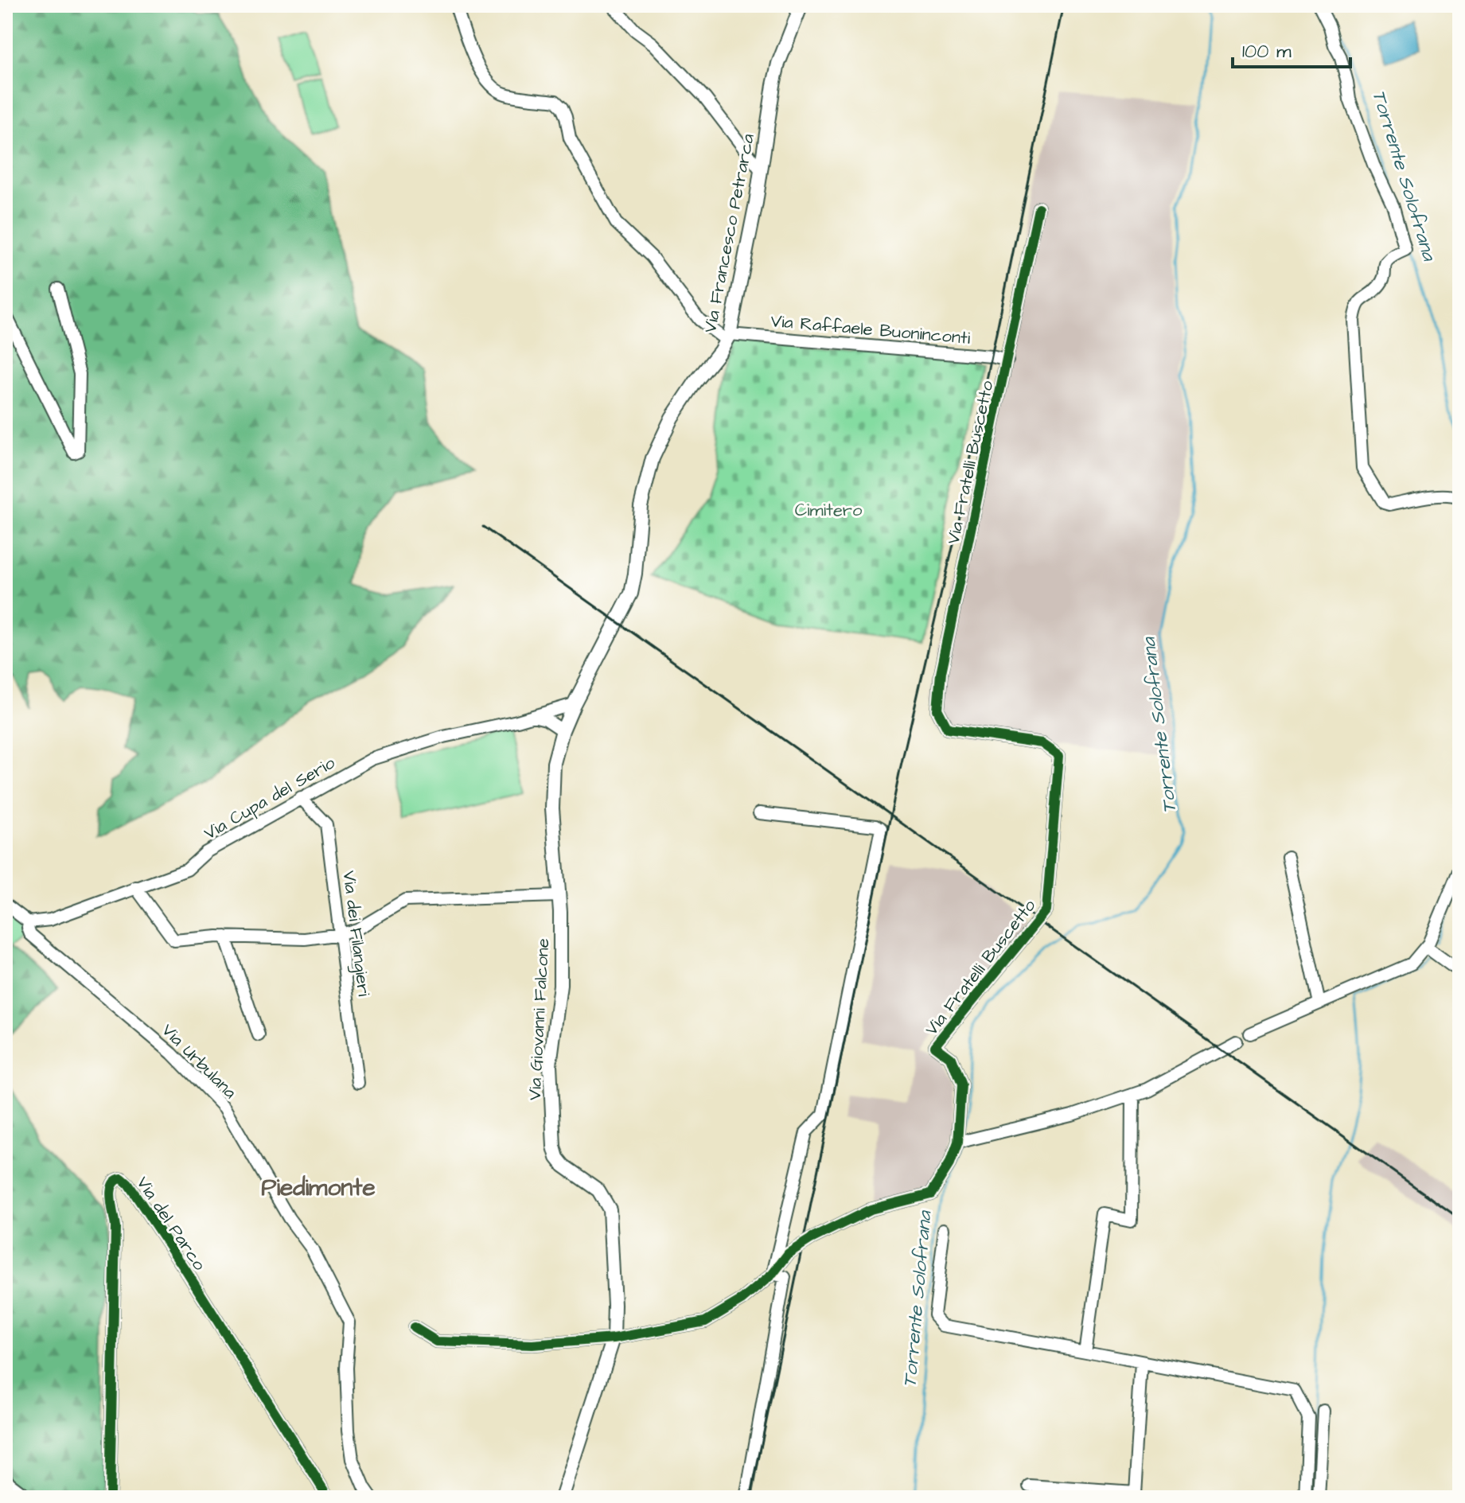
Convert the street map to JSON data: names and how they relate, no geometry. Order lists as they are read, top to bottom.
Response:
{
  "streets": {
    "main road": ["Via Francesco Petrarca", "Via Giovanni Falcone"],
    "street": [
      "Via Raffaele Buoninconti",
      "Via Fratelli Buscetto",
      "Via Cupa del Serio",
      "Via dei Filangieri",
      "Via Urbulana",
      "Via del Parco"
    ]
  },
  "crossings": [
    ["Via Francesco Petrarca", "Via Raffaele Buoninconti"],
    ["Via Francesco Petrarca", "Via Cupa del Serio"],
    ["Via Francesco Petrarca", "Via Giovanni Falcone"],
    ["Via Raffaele Buoninconti", "Via Fratelli Buscetto"],
    ["Via Fratelli Buscetto", "Via Giovanni Falcone"],
    ["Via Cupa del Serio", "Via dei Filangieri"],
    ["Via Cupa del Serio", "Via Giovanni Falcone"],
    ["Via Cupa del Serio", "Via Urbulana"]
  ],
  "districts": ["Piedimonte"],
  "water": ["Torrente Solofrana"],
  "parks": ["Cimitero"],
  "scale_bar": "100 m"
}
